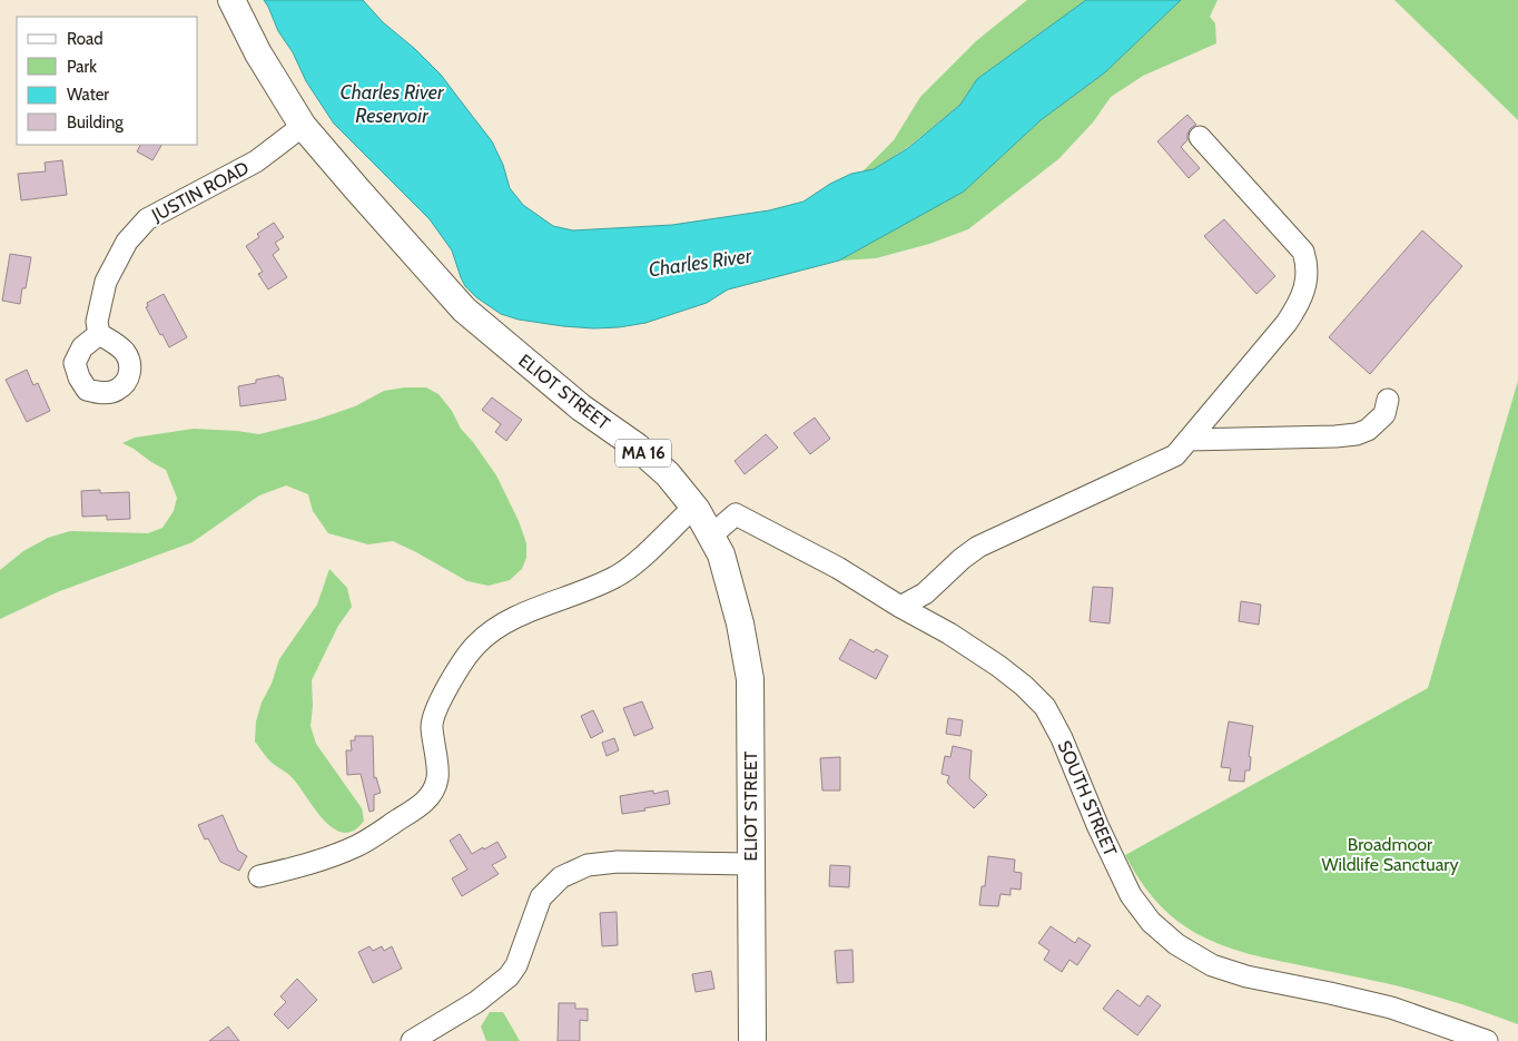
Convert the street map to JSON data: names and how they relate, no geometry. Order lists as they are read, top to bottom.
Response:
{
  "streets": {
    "main road": ["ELIOT STREET", "MA 16"],
    "street": ["JUSTIN ROAD", "SOUTH STREET"]
  },
  "crossings": [
    ["JUSTIN ROAD", "ELIOT STREET"],
    ["ELIOT STREET", "SOUTH STREET"]
  ],
  "water": ["Charles River Reservoir", "Charles River"],
  "parks": ["Broadmoor Wildlife Sanctuary"],
  "legend": [
    "Road",
    "Park",
    "Water",
    "Building"
  ]
}
